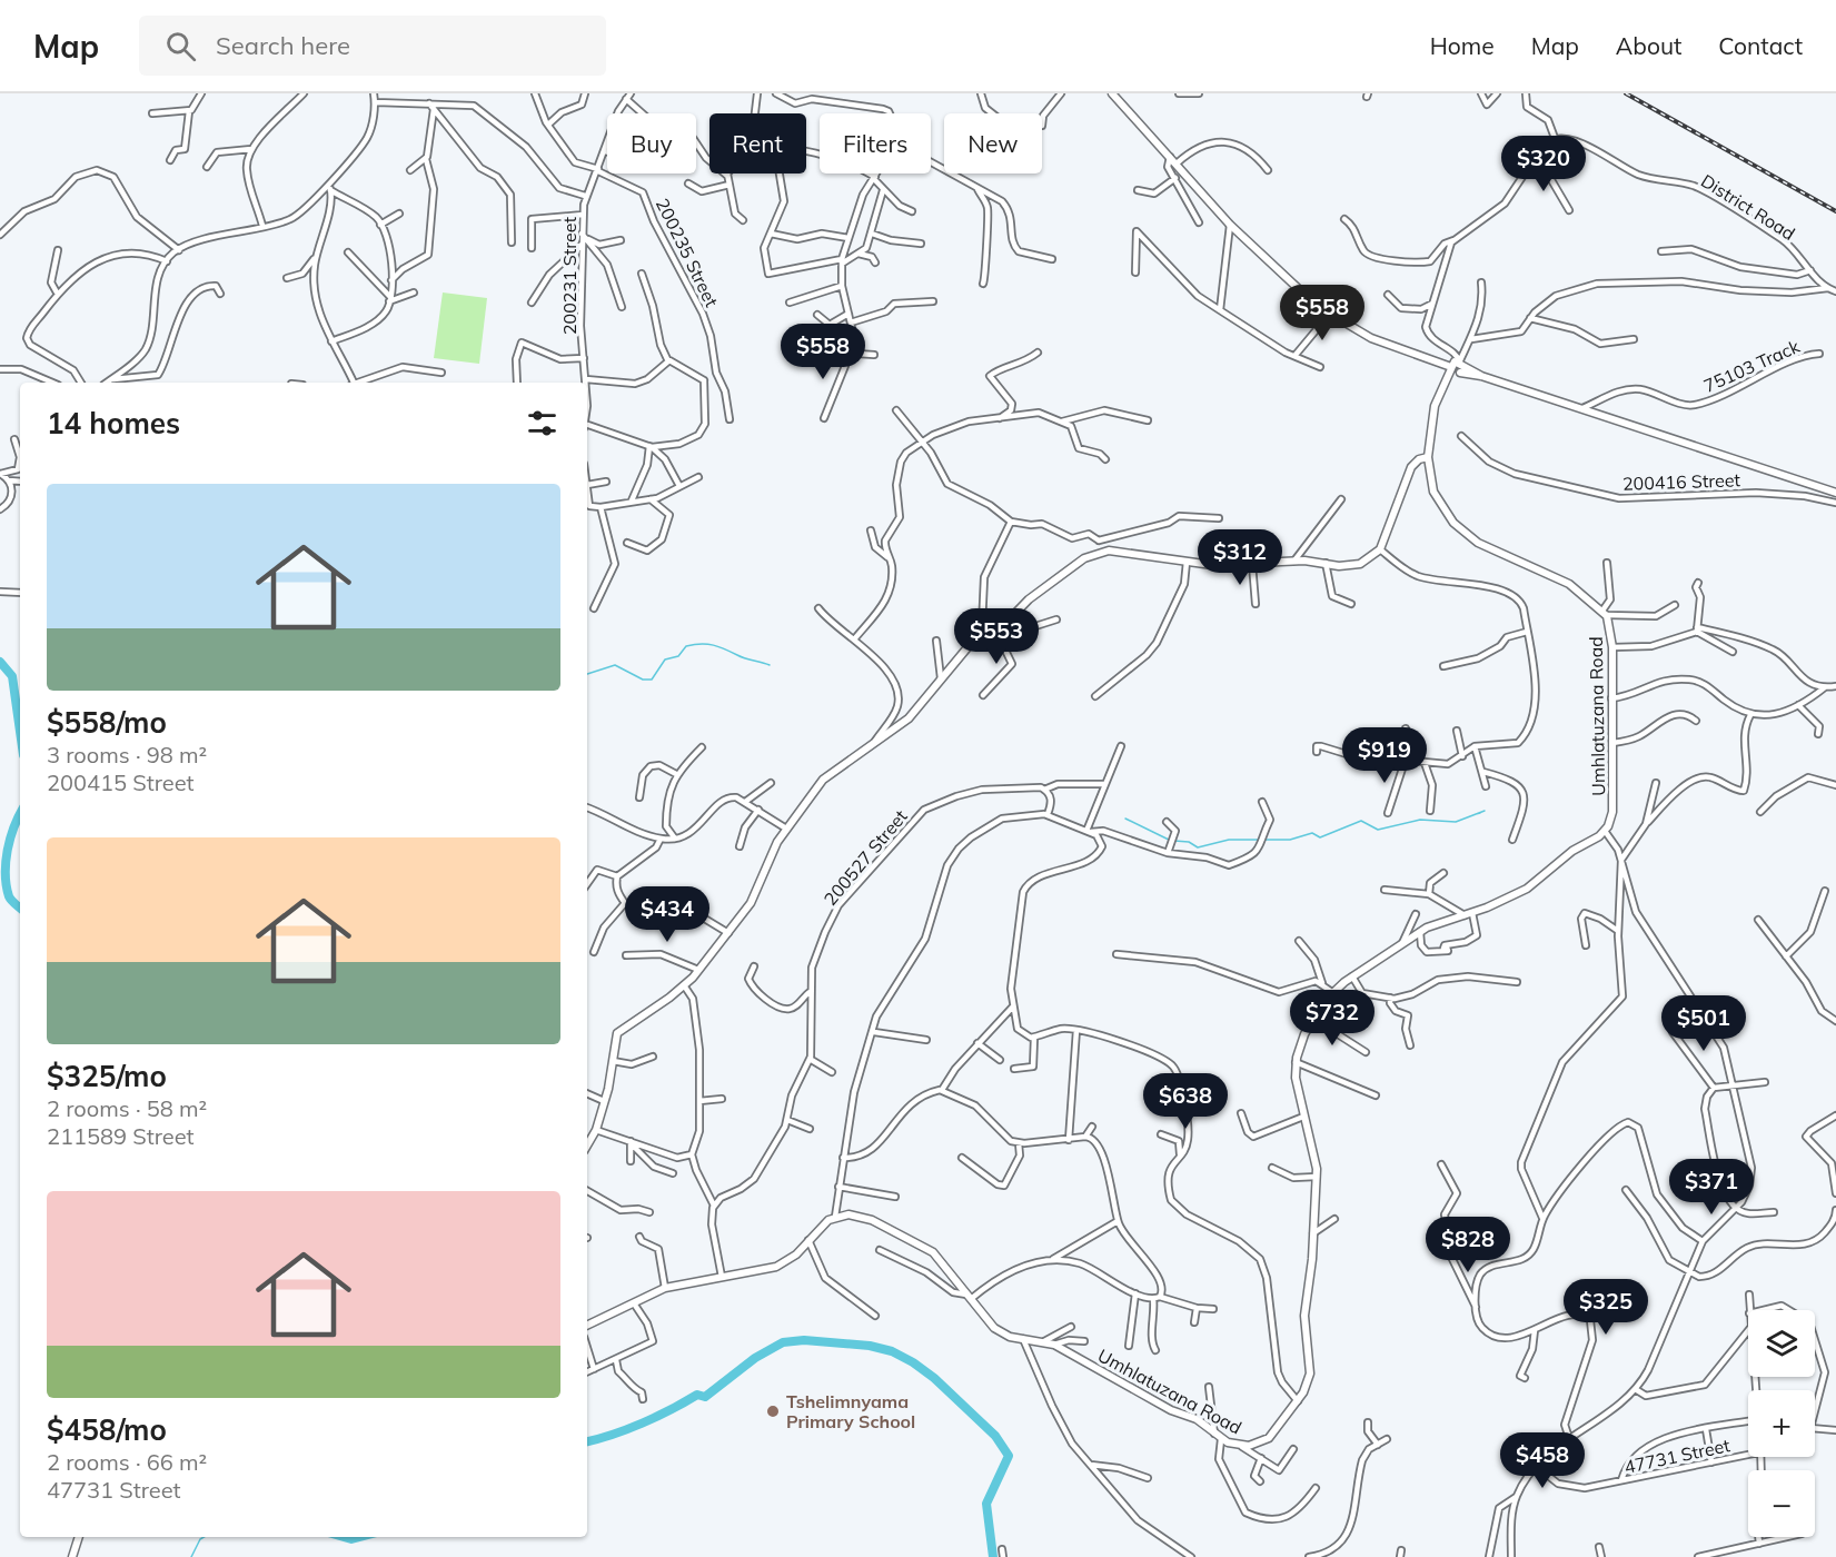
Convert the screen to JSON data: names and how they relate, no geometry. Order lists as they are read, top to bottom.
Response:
{
  "streets": {
    "street": [
      "District Road",
      "200235 Street",
      "200231 Street",
      "75103 Track",
      "200416 Street",
      "Umhlatuzana Road",
      "200527 Street",
      "47731 Street"
    ]
  },
  "crossings": [
    ["200235 Street", "200231 Street"]
  ],
  "places": ["Tshelimnyama Primary School"],
  "page": {
    "header": "Map",
    "search": "Search here",
    "nav": [
      "Home",
      "Map",
      "About",
      "Contact"
    ],
    "chip": [
      "Buy",
      "Rent",
      "Filters",
      "New"
    ],
    "price": [
      "$320",
      "$558",
      "$558",
      "$312",
      "$553",
      "$919",
      "$434",
      "$732",
      "$501",
      "$638",
      "$371",
      "$828",
      "$325",
      "$458"
    ],
    "heading": "14 homes",
    "list": [
      {
        "name": "$558/mo",
        "note": "3 rooms · 98 m² · 200415 Street"
      },
      {
        "name": "$325/mo",
        "note": "2 rooms · 58 m² · 211589 Street"
      },
      {
        "name": "$458/mo",
        "note": "2 rooms · 66 m² · 47731 Street"
      }
    ],
    "map_buttons": ["+", "−"]
  }
}
